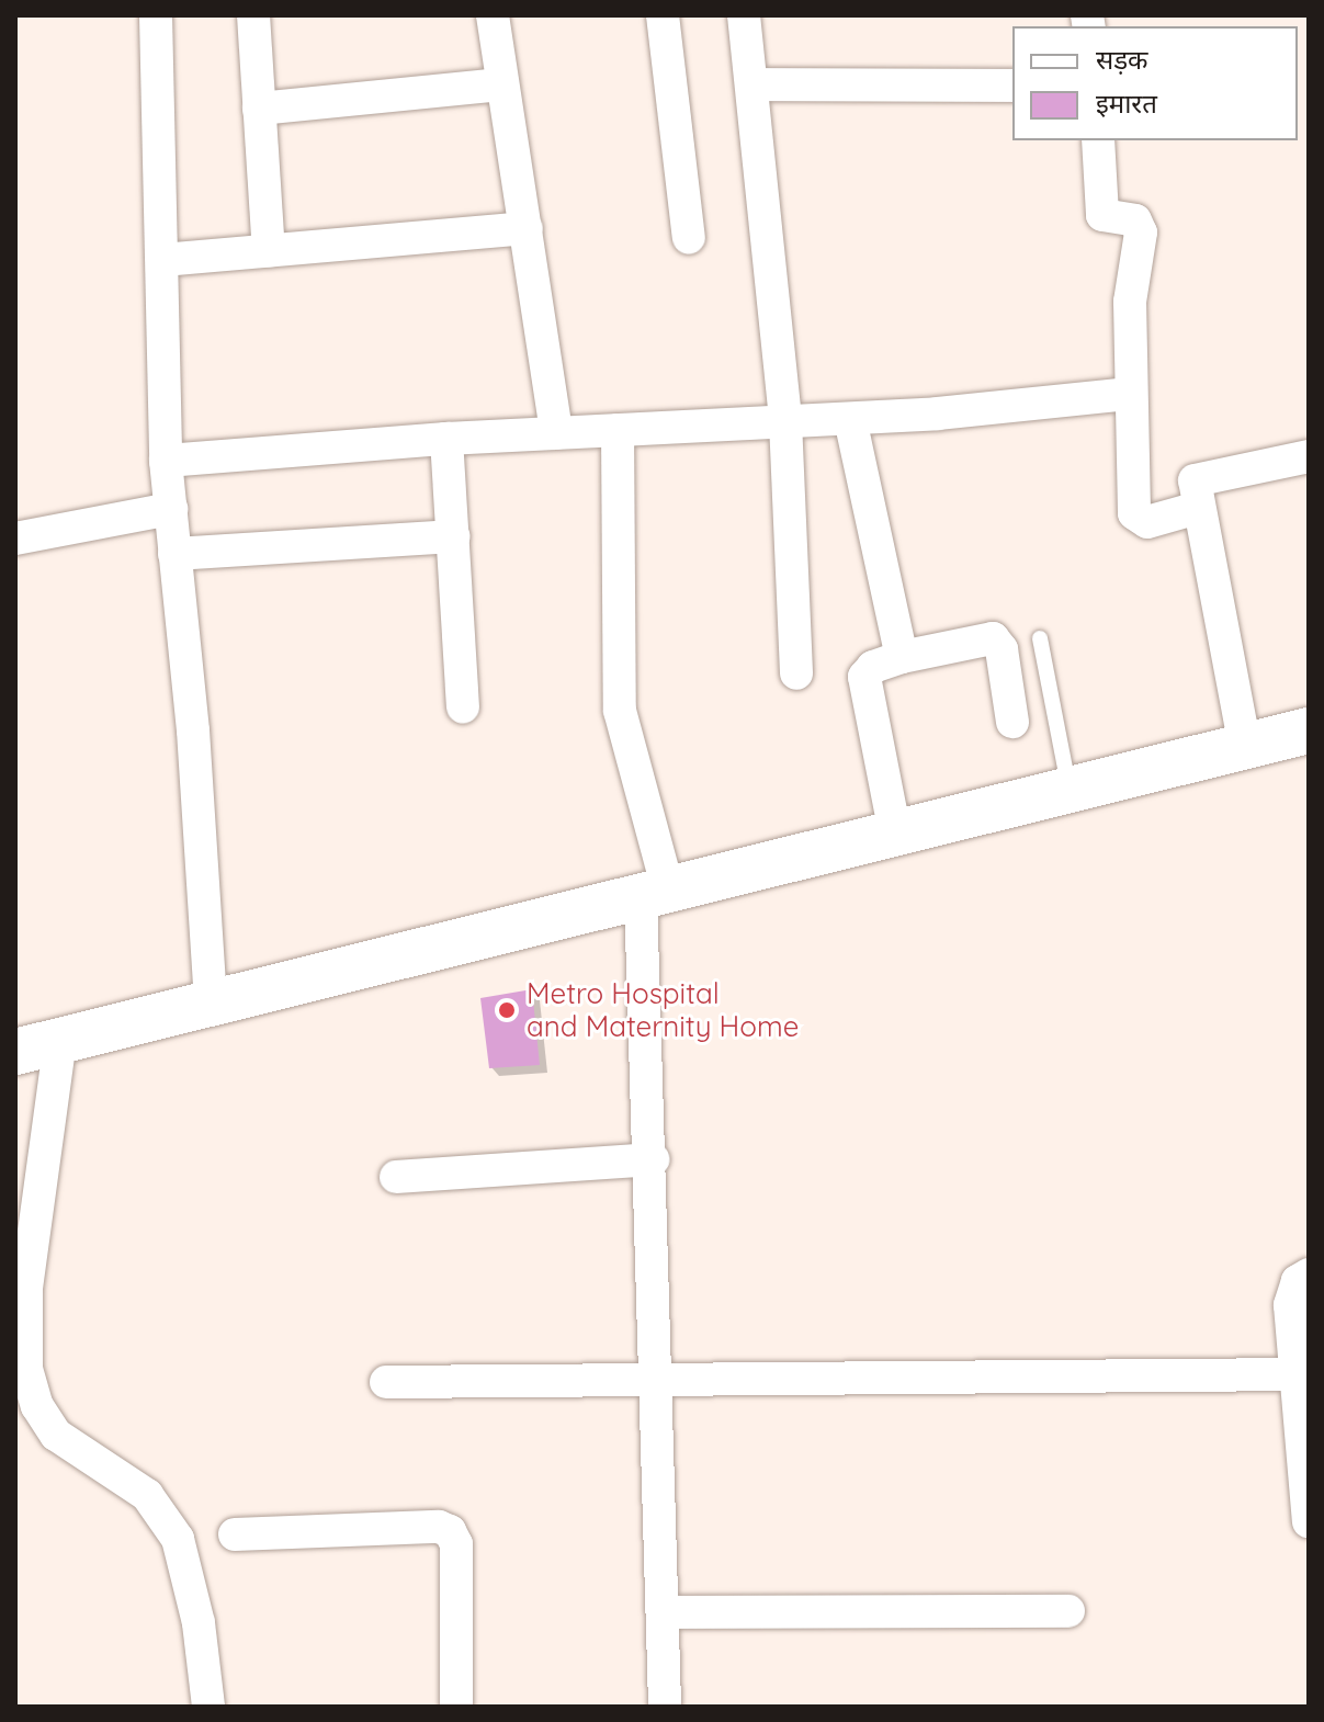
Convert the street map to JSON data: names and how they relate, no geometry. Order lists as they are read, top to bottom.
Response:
{
  "places": ["Metro Hospital and Maternity Home"],
  "legend": ["सड़क", "इमारत"]
}
